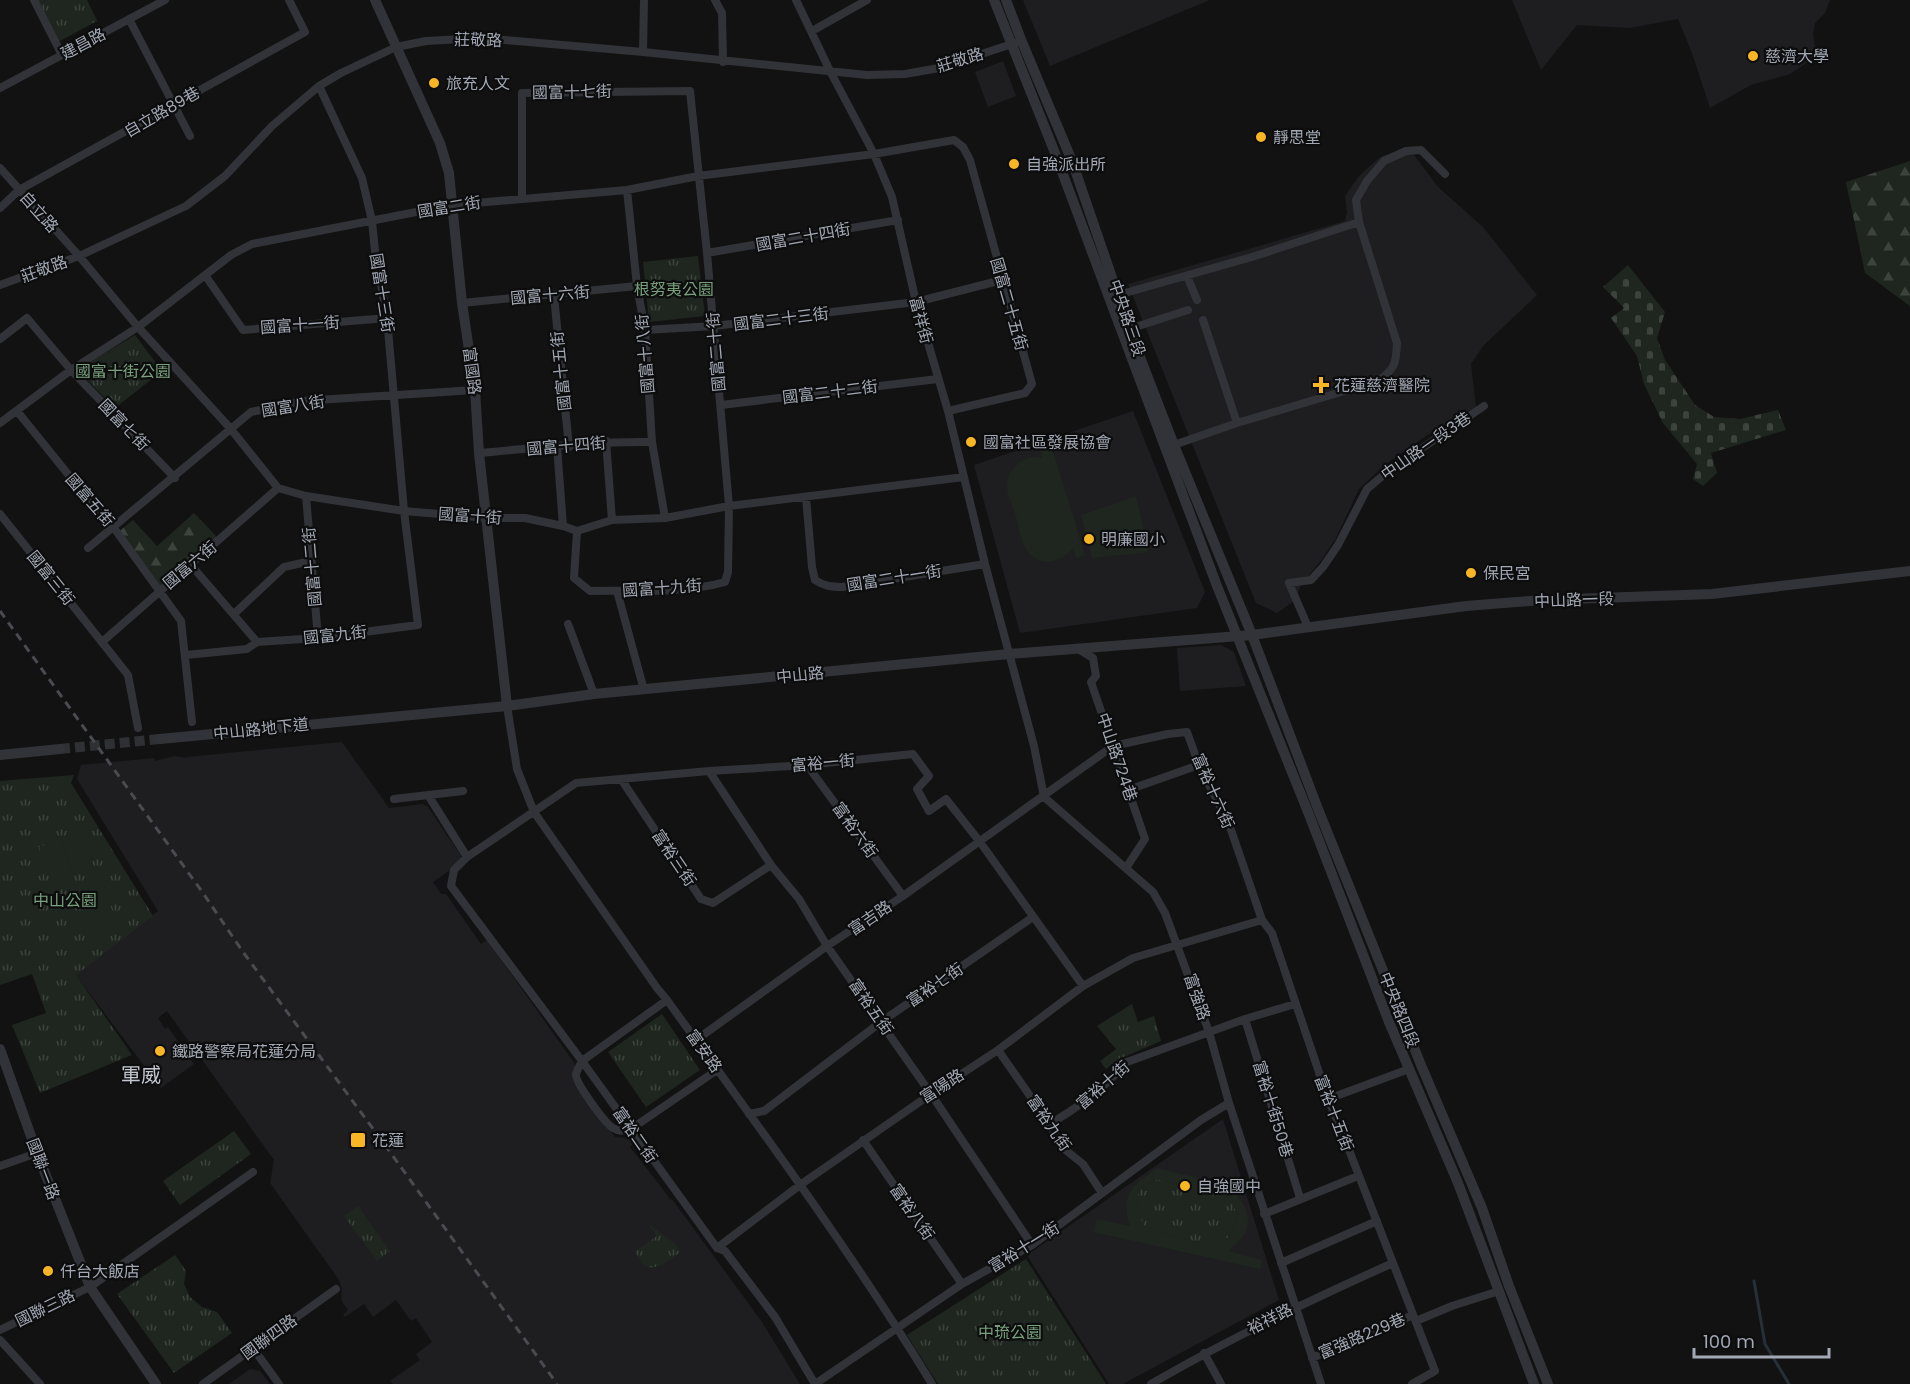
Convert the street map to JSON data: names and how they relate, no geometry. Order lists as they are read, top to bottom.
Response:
{
  "streets": {
    "street": [
      "莊敬路",
      "建昌路",
      "國富十七街",
      "自立路89巷",
      "國富二街",
      "自立路",
      "國富二十四街",
      "國富十三街",
      "國富十六街",
      "國富二十五街",
      "中央路三段",
      "國富二十三街",
      "富祥街",
      "國富十一街",
      "國富二十街",
      "國富十八街",
      "富國路",
      "國富十五街",
      "國富二十二街",
      "國富八街",
      "國富七街",
      "國富十四街",
      "中山路一段3巷",
      "國富五街",
      "國富十街",
      "國富六街",
      "國富十二街",
      "國富三街",
      "國富二十一街",
      "國富十九街",
      "中山路一段",
      "國富九街",
      "中山路",
      "中山路地下道",
      "中山路724巷",
      "富裕一街",
      "富裕十六街",
      "富裕六街",
      "富裕三街",
      "富吉路",
      "富裕七街",
      "富強路",
      "富裕五街",
      "中央路四段",
      "富安路",
      "富裕十街",
      "富陽路",
      "富裕十街50巷",
      "富裕十五街",
      "富裕九街",
      "富裕二街",
      "國聯一路",
      "富裕八街",
      "富裕十一街",
      "國聯三路",
      "裕祥路",
      "富強路229巷",
      "國聯四路"
    ]
  },
  "crossings": [
    ["莊敬路", "自立路"],
    ["莊敬路", "國富十三街"],
    ["莊敬路", "中央路三段"],
    ["莊敬路", "富祥街"],
    ["莊敬路", "富國路"],
    ["國富十七街", "國富二街"],
    ["國富十七街", "國富二十街"],
    ["自立路89巷", "自立路"],
    ["國富二街", "國富十三街"],
    ["國富二街", "國富二十五街"],
    ["國富二街", "富祥街"],
    ["國富二街", "國富十一街"],
    ["國富二街", "國富二十街"],
    ["國富二街", "國富十八街"],
    ["國富二街", "富國路"],
    ["國富二街", "國富七街"],
    ["國富二街", "國富五街"],
    ["國富二十四街", "富祥街"],
    ["國富二十四街", "國富二十街"],
    ["國富十三街", "國富十一街"],
    ["國富十三街", "國富八街"],
    ["國富十三街", "國富十街"],
    ["國富十三街", "國富九街"],
    ["國富十六街", "國富十八街"],
    ["國富十六街", "富國路"],
    ["國富十六街", "國富十五街"],
    ["國富二十五街", "國富二十三街"],
    ["國富二十五街", "富祥街"],
    ["中央路三段", "中山路一段"],
    ["中央路三段", "中山路"],
    ["中央路三段", "中央路四段"],
    ["國富二十三街", "富祥街"],
    ["國富二十三街", "國富二十街"],
    ["國富二十三街", "國富十八街"],
    ["富祥街", "國富二十二街"],
    ["富祥街", "國富二十一街"],
    ["富祥街", "中山路"],
    ["國富二十街", "國富二十二街"],
    ["國富二十街", "國富十九街"],
    ["國富十八街", "國富十四街"],
    ["富國路", "國富八街"],
    ["富國路", "國富十四街"],
    ["富國路", "國富十街"],
    ["富國路", "中山路"],
    ["富國路", "富安路"],
    ["國富十五街", "國富十四街"],
    ["國富八街", "國富七街"],
    ["國富八街", "國富五街"],
    ["中山路一段3巷", "中山路一段"],
    ["國富五街", "國富六街"],
    ["國富五街", "國富九街"],
    ["國富十街", "國富六街"],
    ["國富十街", "國富十二街"],
    ["國富十街", "國富十九街"],
    ["國富六街", "國富三街"],
    ["國富十二街", "國富九街"],
    ["中山路一段", "中山路"],
    ["中山路一段", "中央路四段"],
    ["中山路", "中山路地下道"],
    ["中山路", "中山路724巷"],
    ["中山路", "中央路四段"],
    ["中山路", "富安路"],
    ["中山路724巷", "富裕十六街"],
    ["中山路724巷", "富強路"],
    ["富裕一街", "富裕六街"],
    ["富裕一街", "富裕三街"],
    ["富裕一街", "富吉路"],
    ["富裕一街", "富裕七街"],
    ["富裕一街", "富裕五街"],
    ["富裕一街", "富安路"],
    ["富裕一街", "富陽路"],
    ["富裕一街", "富裕二街"],
    ["富裕十六街", "富吉路"],
    ["富裕十六街", "富強路"],
    ["富裕十六街", "富裕十街"],
    ["富裕十六街", "富裕十五街"],
    ["富裕六街", "富吉路"],
    ["富裕三街", "富裕五街"],
    ["富吉路", "富強路"],
    ["富吉路", "富裕五街"],
    ["富吉路", "富安路"],
    ["富裕七街", "富裕五街"],
    ["富裕七街", "富安路"],
    ["富強路", "富裕十街"],
    ["富強路", "富陽路"],
    ["富強路", "富裕十一街"],
    ["富強路", "裕祥路"],
    ["富強路", "富強路229巷"],
    ["富裕五街", "富陽路"],
    ["富裕五街", "富裕十一街"],
    ["中央路四段", "富強路229巷"],
    ["富安路", "富陽路"],
    ["富安路", "富裕十一街"],
    ["富裕十街", "富裕十街50巷"],
    ["富裕十街", "富裕十五街"],
    ["富裕十街", "富裕九街"],
    ["富陽路", "富裕九街"],
    ["富陽路", "富裕二街"],
    ["富陽路", "富裕八街"],
    ["富裕九街", "富裕十一街"],
    ["富裕二街", "富裕十一街"],
    ["國聯一路", "國聯三路"],
    ["富裕八街", "富裕十一街"]
  ],
  "districts": ["軍威"],
  "parks": [
    "根努夷公園",
    "國富十街公園",
    "中山公園",
    "中琉公園"
  ],
  "places": {
    "other": [
      "慈濟大學",
      "旅充人文",
      "靜思堂",
      "自強派出所",
      "國富社區發展協會",
      "明廉國小",
      "保民宮",
      "鐵路警察局花蓮分局",
      "自強國中",
      "仟台大飯店"
    ],
    "health": ["花蓮慈濟醫院"],
    "transit": ["花蓮"]
  },
  "scale_bar": "100 m"
}
